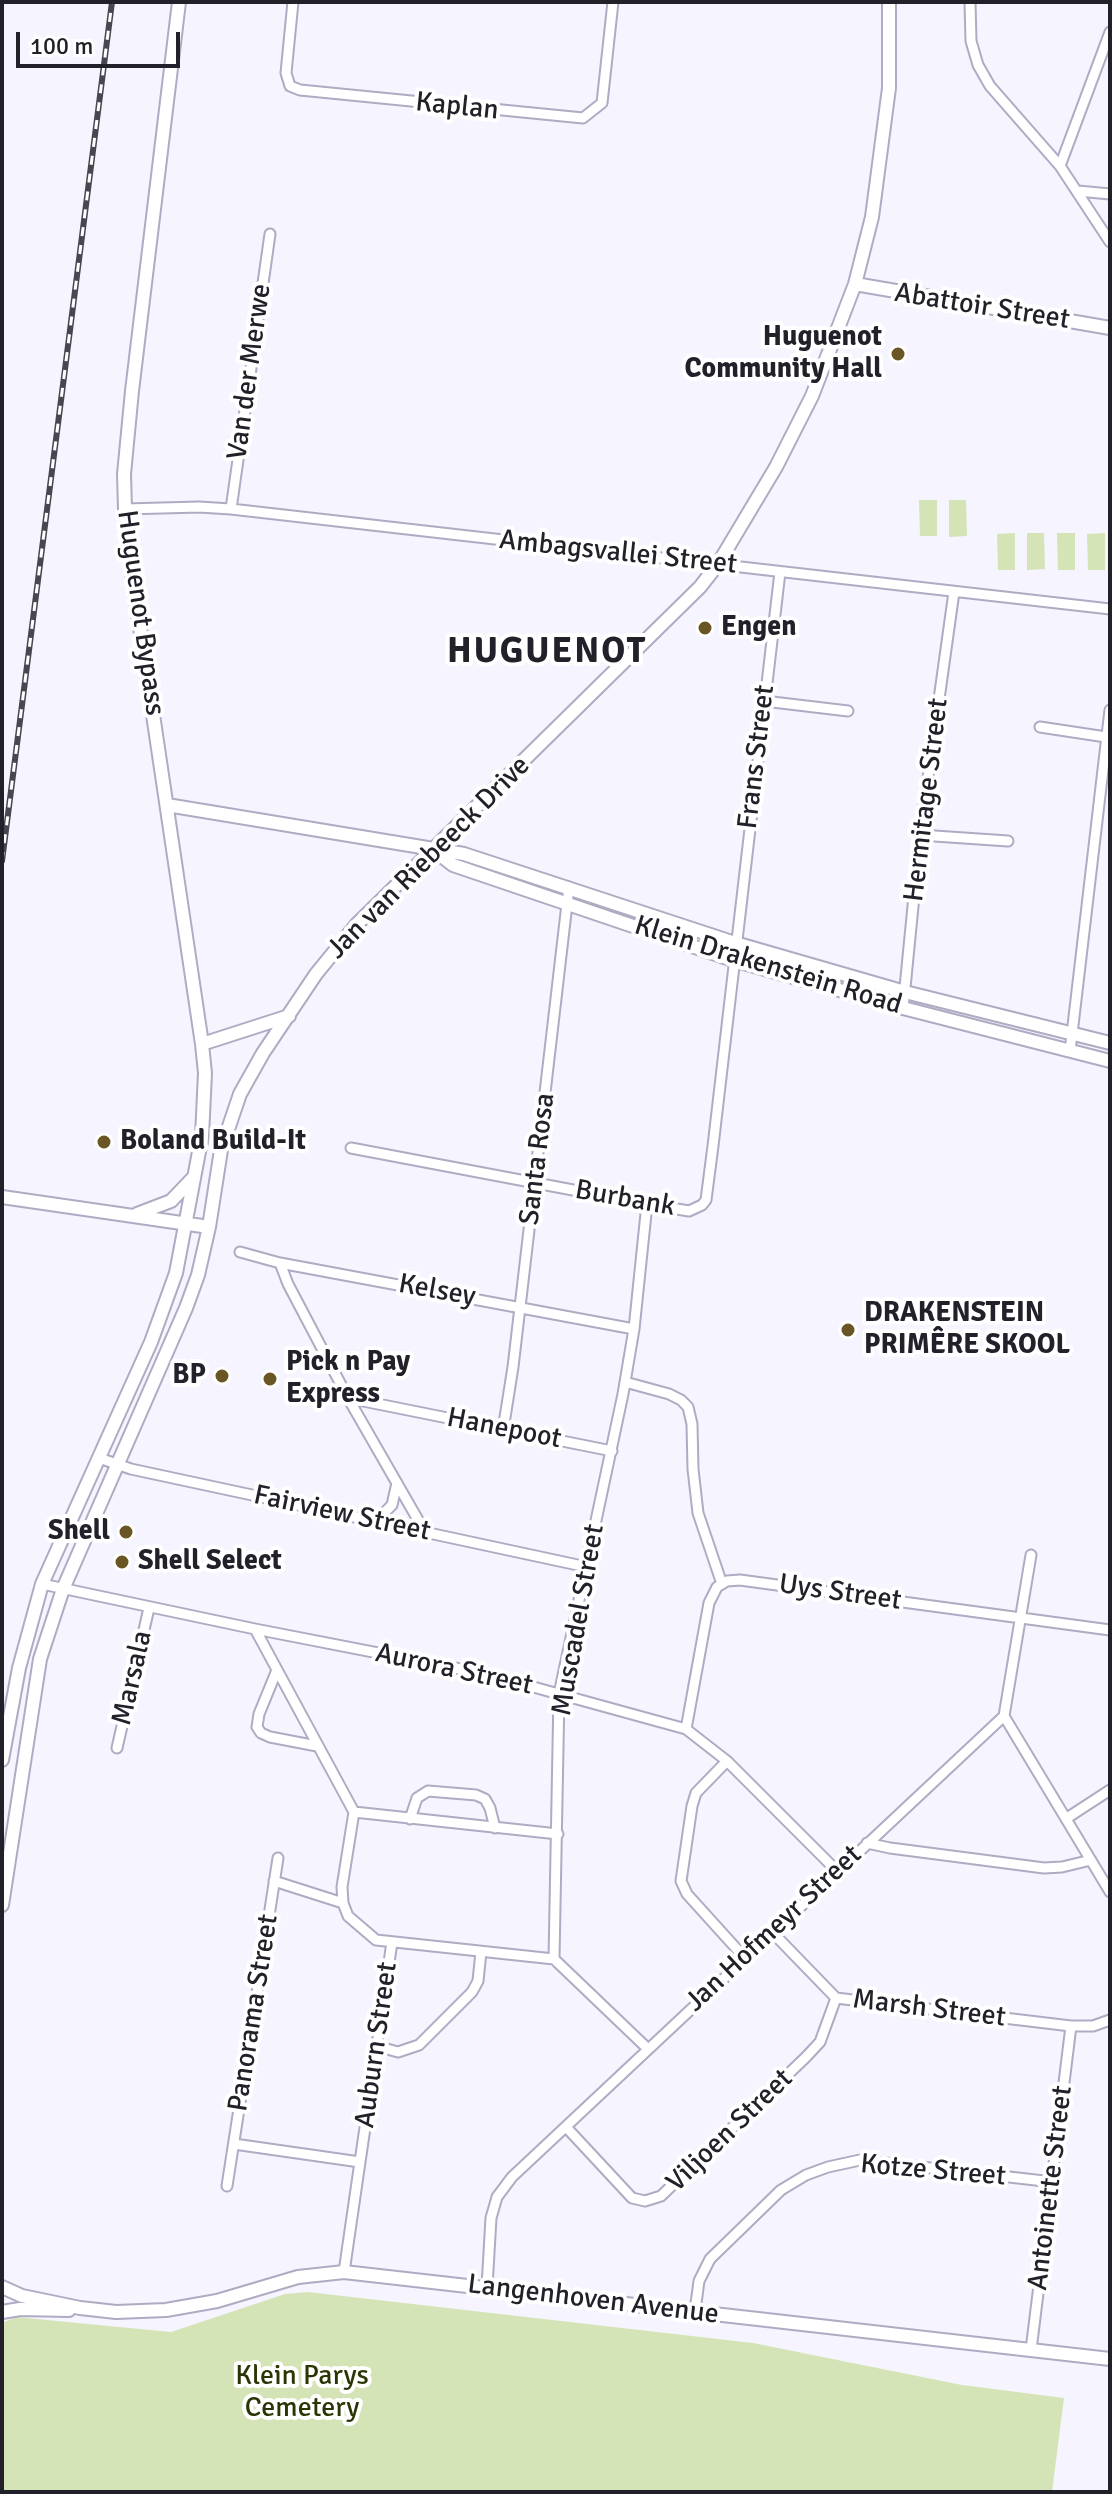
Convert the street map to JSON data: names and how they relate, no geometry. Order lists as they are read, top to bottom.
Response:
{
  "streets": {
    "main road": [
      "Abattoir Street",
      "Huguenot Bypass",
      "Jan van Riebeeck Drive",
      "Klein Drakenstein Road",
      "Langenhoven Avenue"
    ],
    "street": [
      "Kaplan",
      "Van der Merwe",
      "Ambagsvallei Street",
      "Frans Street",
      "Hermitage Street",
      "Santa Rosa",
      "Burbank",
      "Kelsey",
      "Hanepoot",
      "Fairview Street",
      "Uys Street",
      "Muscadel Street",
      "Aurora Street",
      "Marsala",
      "Jan Hofmeyr Street",
      "Marsh Street",
      "Panorama Street",
      "Auburn Street",
      "Viljoen Street",
      "Kotze Street",
      "Antoinette Street"
    ]
  },
  "crossings": [
    ["Abattoir Street", "Jan van Riebeeck Drive"],
    ["Van der Merwe", "Ambagsvallei Street"],
    ["Ambagsvallei Street", "Huguenot Bypass"],
    ["Ambagsvallei Street", "Frans Street"],
    ["Ambagsvallei Street", "Hermitage Street"],
    ["Ambagsvallei Street", "Jan van Riebeeck Drive"],
    ["Huguenot Bypass", "Klein Drakenstein Road"],
    ["Frans Street", "Klein Drakenstein Road"],
    ["Frans Street", "Burbank"],
    ["Hermitage Street", "Klein Drakenstein Road"],
    ["Jan van Riebeeck Drive", "Klein Drakenstein Road"],
    ["Jan van Riebeeck Drive", "Fairview Street"],
    ["Jan van Riebeeck Drive", "Aurora Street"],
    ["Klein Drakenstein Road", "Santa Rosa"],
    ["Klein Drakenstein Road", "Burbank"],
    ["Santa Rosa", "Burbank"],
    ["Santa Rosa", "Kelsey"],
    ["Santa Rosa", "Hanepoot"],
    ["Burbank", "Muscadel Street"],
    ["Kelsey", "Muscadel Street"],
    ["Hanepoot", "Muscadel Street"],
    ["Fairview Street", "Muscadel Street"],
    ["Muscadel Street", "Aurora Street"],
    ["Aurora Street", "Marsala"],
    ["Aurora Street", "Jan Hofmeyr Street"],
    ["Jan Hofmeyr Street", "Marsh Street"],
    ["Jan Hofmeyr Street", "Viljoen Street"],
    ["Jan Hofmeyr Street", "Langenhoven Avenue"],
    ["Marsh Street", "Viljoen Street"],
    ["Marsh Street", "Antoinette Street"],
    ["Panorama Street", "Auburn Street"],
    ["Auburn Street", "Langenhoven Avenue"],
    ["Kotze Street", "Antoinette Street"],
    ["Kotze Street", "Langenhoven Avenue"],
    ["Antoinette Street", "Langenhoven Avenue"]
  ],
  "districts": ["HUGUENOT"],
  "parks": ["Klein Parys Cemetery"],
  "places": [
    "Huguenot Community Hall",
    "Engen",
    "Boland Build-It",
    "DRAKENSTEIN PRIMÊRE SKOOL",
    "BP",
    "Pick n Pay Express",
    "Shell",
    "Shell Select"
  ],
  "scale_bar": "100 m"
}
